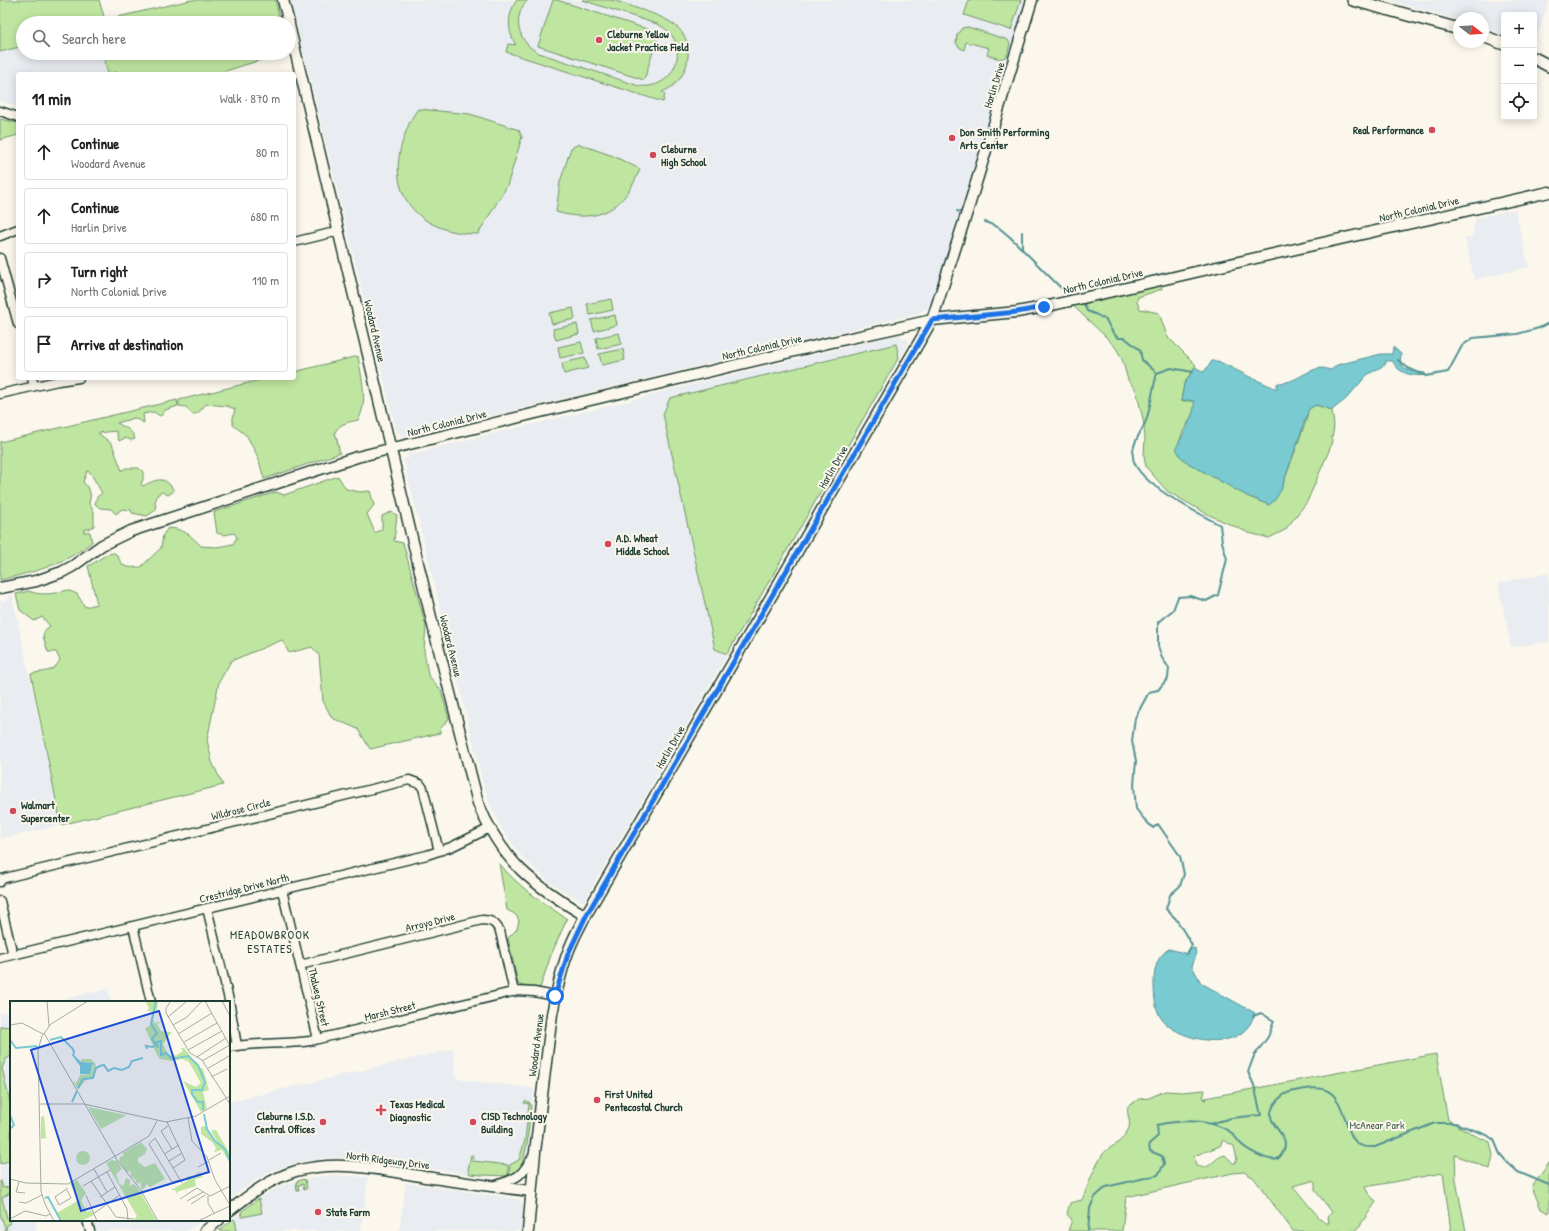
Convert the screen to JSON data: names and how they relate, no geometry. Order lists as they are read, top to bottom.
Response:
{
  "streets": {
    "street": [
      "Harlin Drive",
      "North Colonial Drive",
      "Woodard Avenue",
      "Wildrose Circle",
      "Crestridge Drive North",
      "Arroyo Drive",
      "Thalweg Street",
      "Marsh Street",
      "North Ridgeway Drive"
    ]
  },
  "crossings": [
    ["Harlin Drive", "North Colonial Drive"],
    ["Harlin Drive", "Woodard Avenue"],
    ["North Colonial Drive", "Woodard Avenue"],
    ["Woodard Avenue", "Crestridge Drive North"],
    ["Woodard Avenue", "Marsh Street"],
    ["Woodard Avenue", "North Ridgeway Drive"],
    ["Wildrose Circle", "Crestridge Drive North"],
    ["Crestridge Drive North", "Thalweg Street"],
    ["Arroyo Drive", "Thalweg Street"],
    ["Arroyo Drive", "Marsh Street"],
    ["Thalweg Street", "Marsh Street"]
  ],
  "districts": ["MEADOWBROOK ESTATES"],
  "parks": ["McAnear Park"],
  "places": {
    "other": [
      "Cleburne Yellow Jacket Practice Field",
      "Real Performance",
      "Don Smith Performing Arts Center",
      "Cleburne High School",
      "A.D. Wheat Middle School",
      "Walmart Supercenter",
      "First United Pentecostal Church",
      "Cleburne I.S.D. Central Offices",
      "CISD Technology Building",
      "State Farm"
    ],
    "health": ["Texas Medical Diagnostic"]
  },
  "north": "right",
  "page": {
    "map_buttons": ["+", "−"],
    "search": "Search here",
    "heading": ["11 min", "Walk · 870 m"],
    "list": [
      ["Continue", "Woodard Avenue", "80 m"],
      ["Continue", "Harlin Drive", "680 m"],
      ["Turn right", "North Colonial Drive", "110 m"],
      "Arrive at destination"
    ]
  }
}
